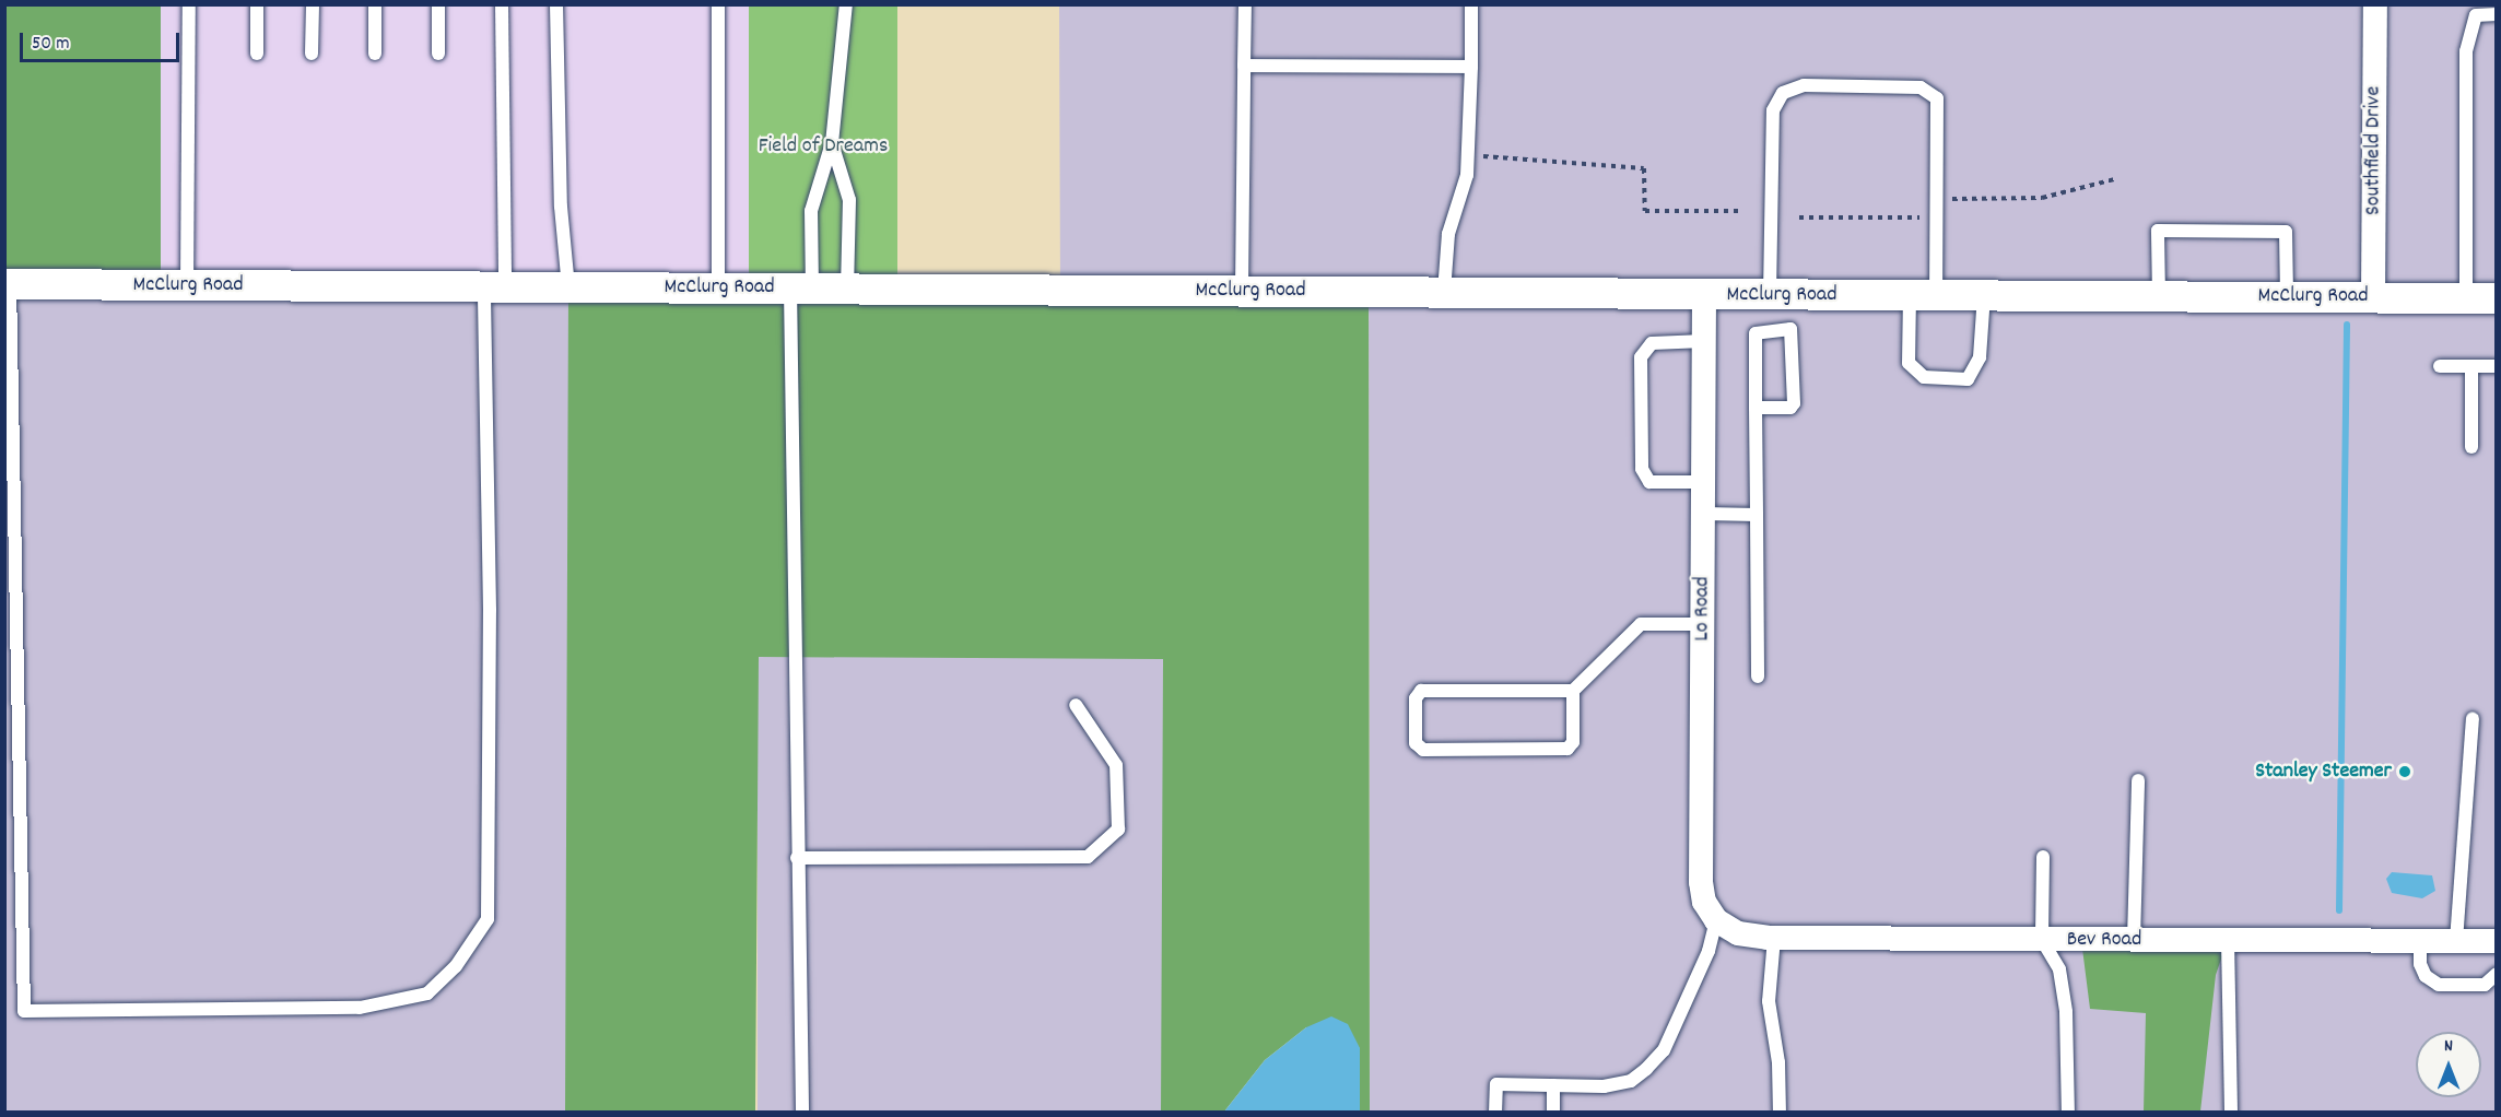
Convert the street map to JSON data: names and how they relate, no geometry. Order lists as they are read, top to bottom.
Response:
{
  "streets": {
    "street": [
      "Southfield Drive",
      "McClurg Road",
      "Lo Road",
      "Bev Road"
    ]
  },
  "crossings": [
    ["Southfield Drive", "McClurg Road"],
    ["McClurg Road", "Lo Road"],
    ["Lo Road", "Bev Road"]
  ],
  "parks": ["Field of Dreams"],
  "places": ["Stanley Steemer"],
  "scale_bar": "50 m",
  "north": "top"
}
